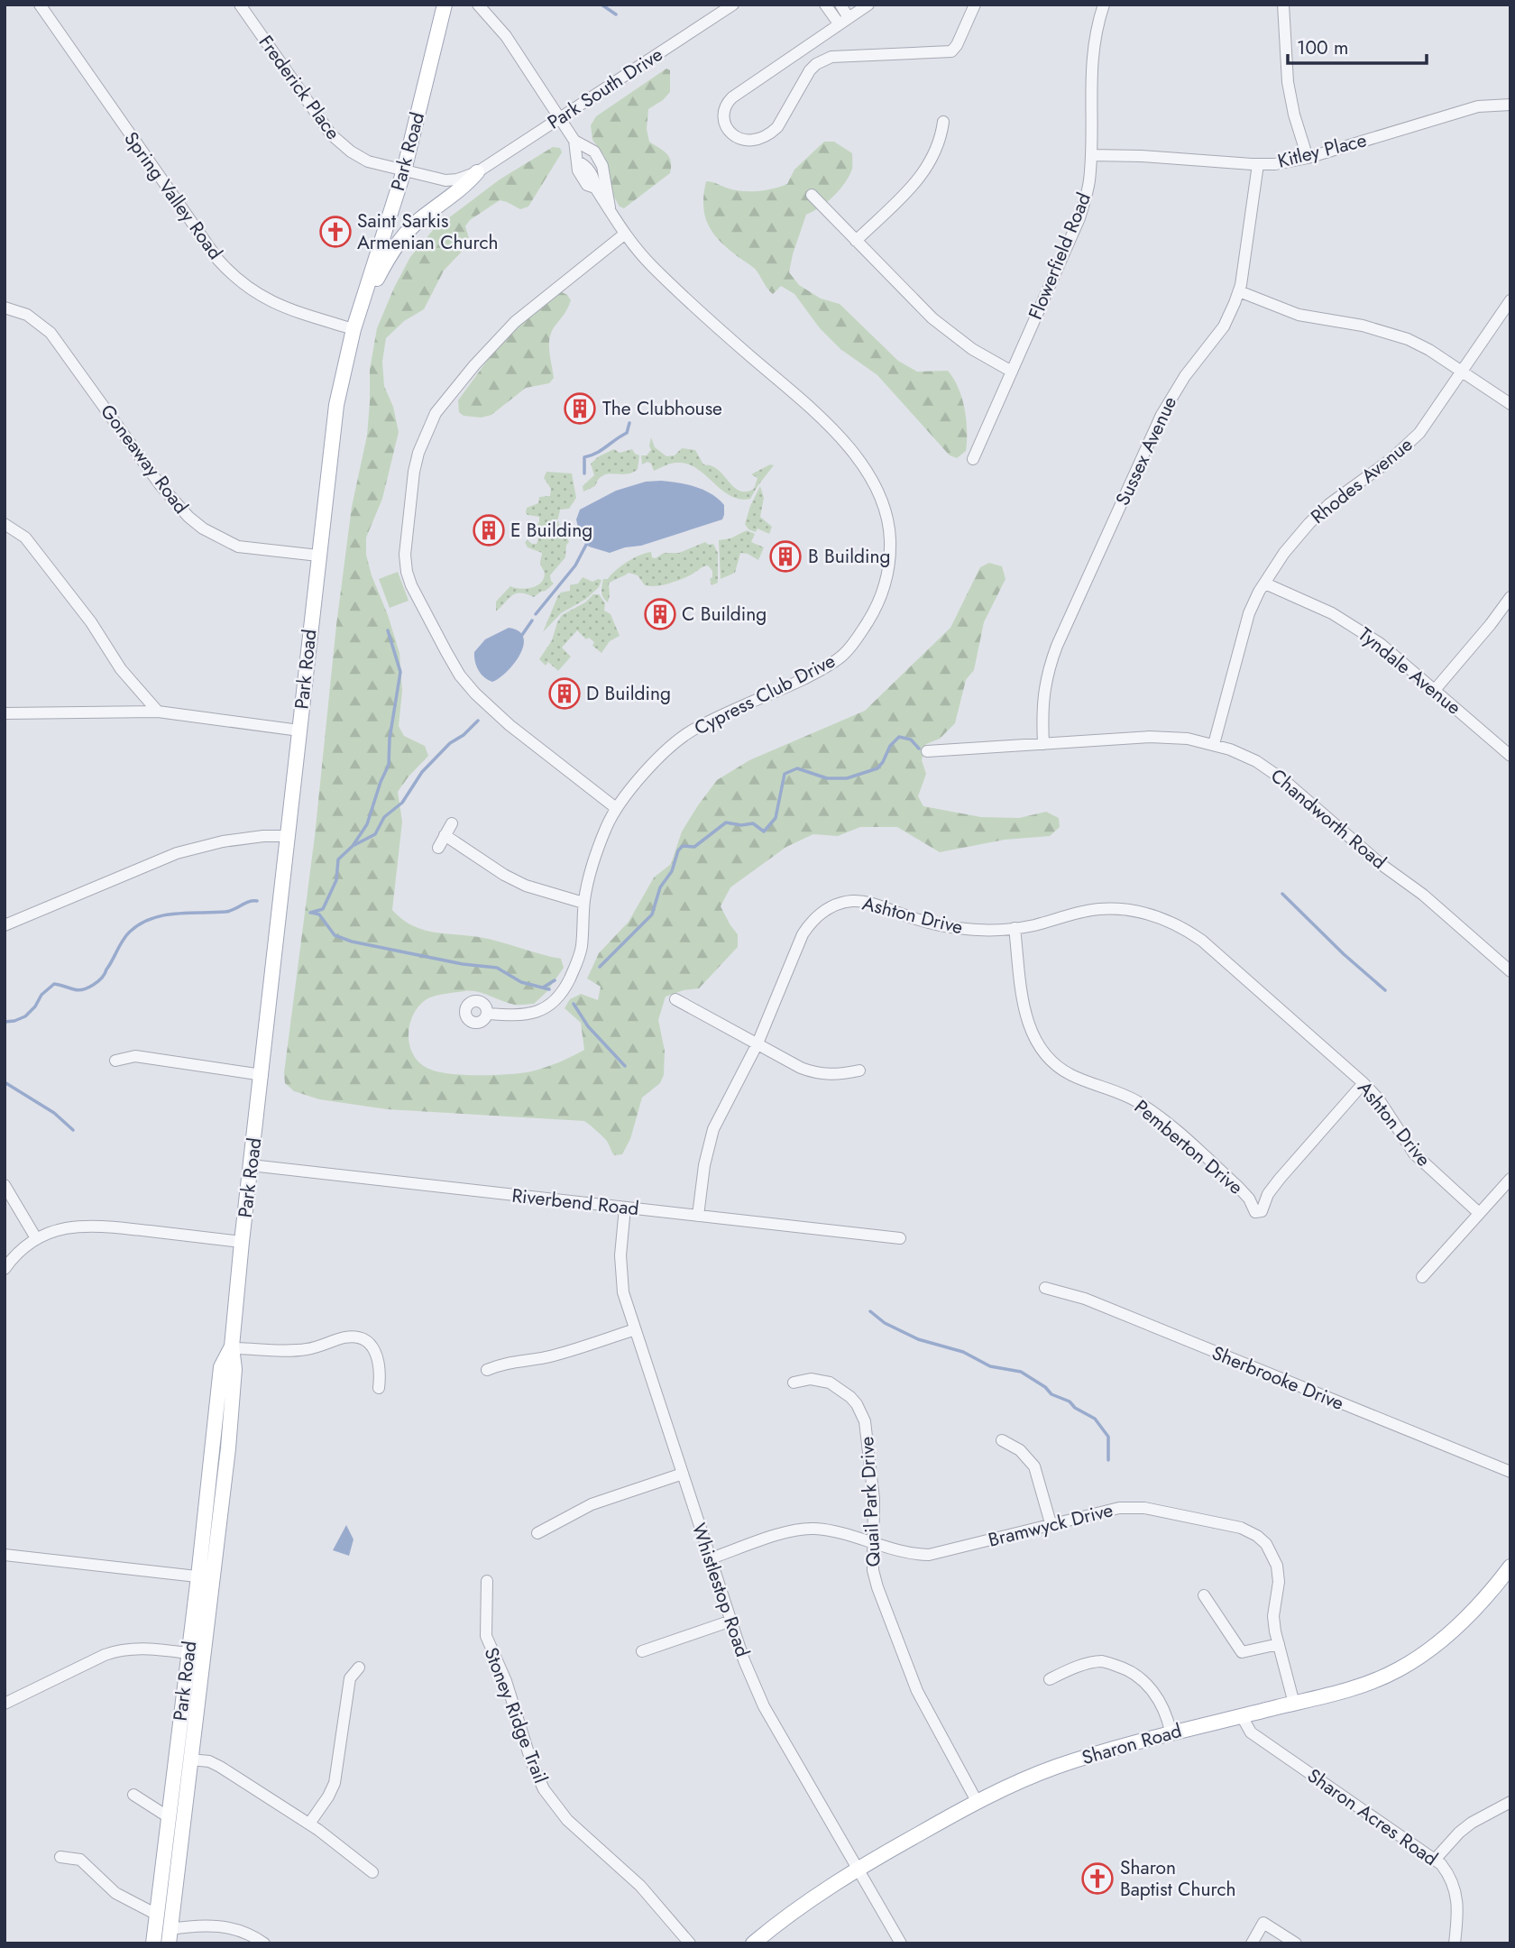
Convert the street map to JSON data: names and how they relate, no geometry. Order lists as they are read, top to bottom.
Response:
{
  "streets": {
    "main road": ["Park Road", "Sharon Road"],
    "street": [
      "Frederick Place",
      "Park South Drive",
      "Kitley Place",
      "Spring Valley Road",
      "Flowerfield Road",
      "Sussex Avenue",
      "Goneaway Road",
      "Rhodes Avenue",
      "Tyndale Avenue",
      "Cypress Club Drive",
      "Chandworth Road",
      "Ashton Drive",
      "Pemberton Drive",
      "Riverbend Road",
      "Sherbrooke Drive",
      "Quail Park Drive",
      "Bramwyck Drive",
      "Whistlestop Road",
      "Stoney Ridge Trail",
      "Sharon Acres Road"
    ]
  },
  "crossings": [
    ["Frederick Place", "Park South Drive"],
    ["Frederick Place", "Park Road"],
    ["Park South Drive", "Cypress Club Drive"],
    ["Kitley Place", "Flowerfield Road"],
    ["Kitley Place", "Sussex Avenue"],
    ["Park Road", "Spring Valley Road"],
    ["Park Road", "Goneaway Road"],
    ["Park Road", "Riverbend Road"],
    ["Sussex Avenue", "Chandworth Road"],
    ["Rhodes Avenue", "Tyndale Avenue"],
    ["Rhodes Avenue", "Chandworth Road"],
    ["Ashton Drive", "Pemberton Drive"],
    ["Ashton Drive", "Riverbend Road"],
    ["Riverbend Road", "Whistlestop Road"],
    ["Quail Park Drive", "Bramwyck Drive"],
    ["Quail Park Drive", "Sharon Road"],
    ["Bramwyck Drive", "Whistlestop Road"],
    ["Bramwyck Drive", "Sharon Road"],
    ["Whistlestop Road", "Sharon Road"],
    ["Sharon Road", "Sharon Acres Road"]
  ],
  "places": {
    "church": ["Saint Sarkis Armenian Church", "Sharon Baptist Church"],
    "building": [
      "The Clubhouse",
      "E Building",
      "B Building",
      "C Building",
      "D Building"
    ]
  },
  "scale_bar": "100 m"
}
